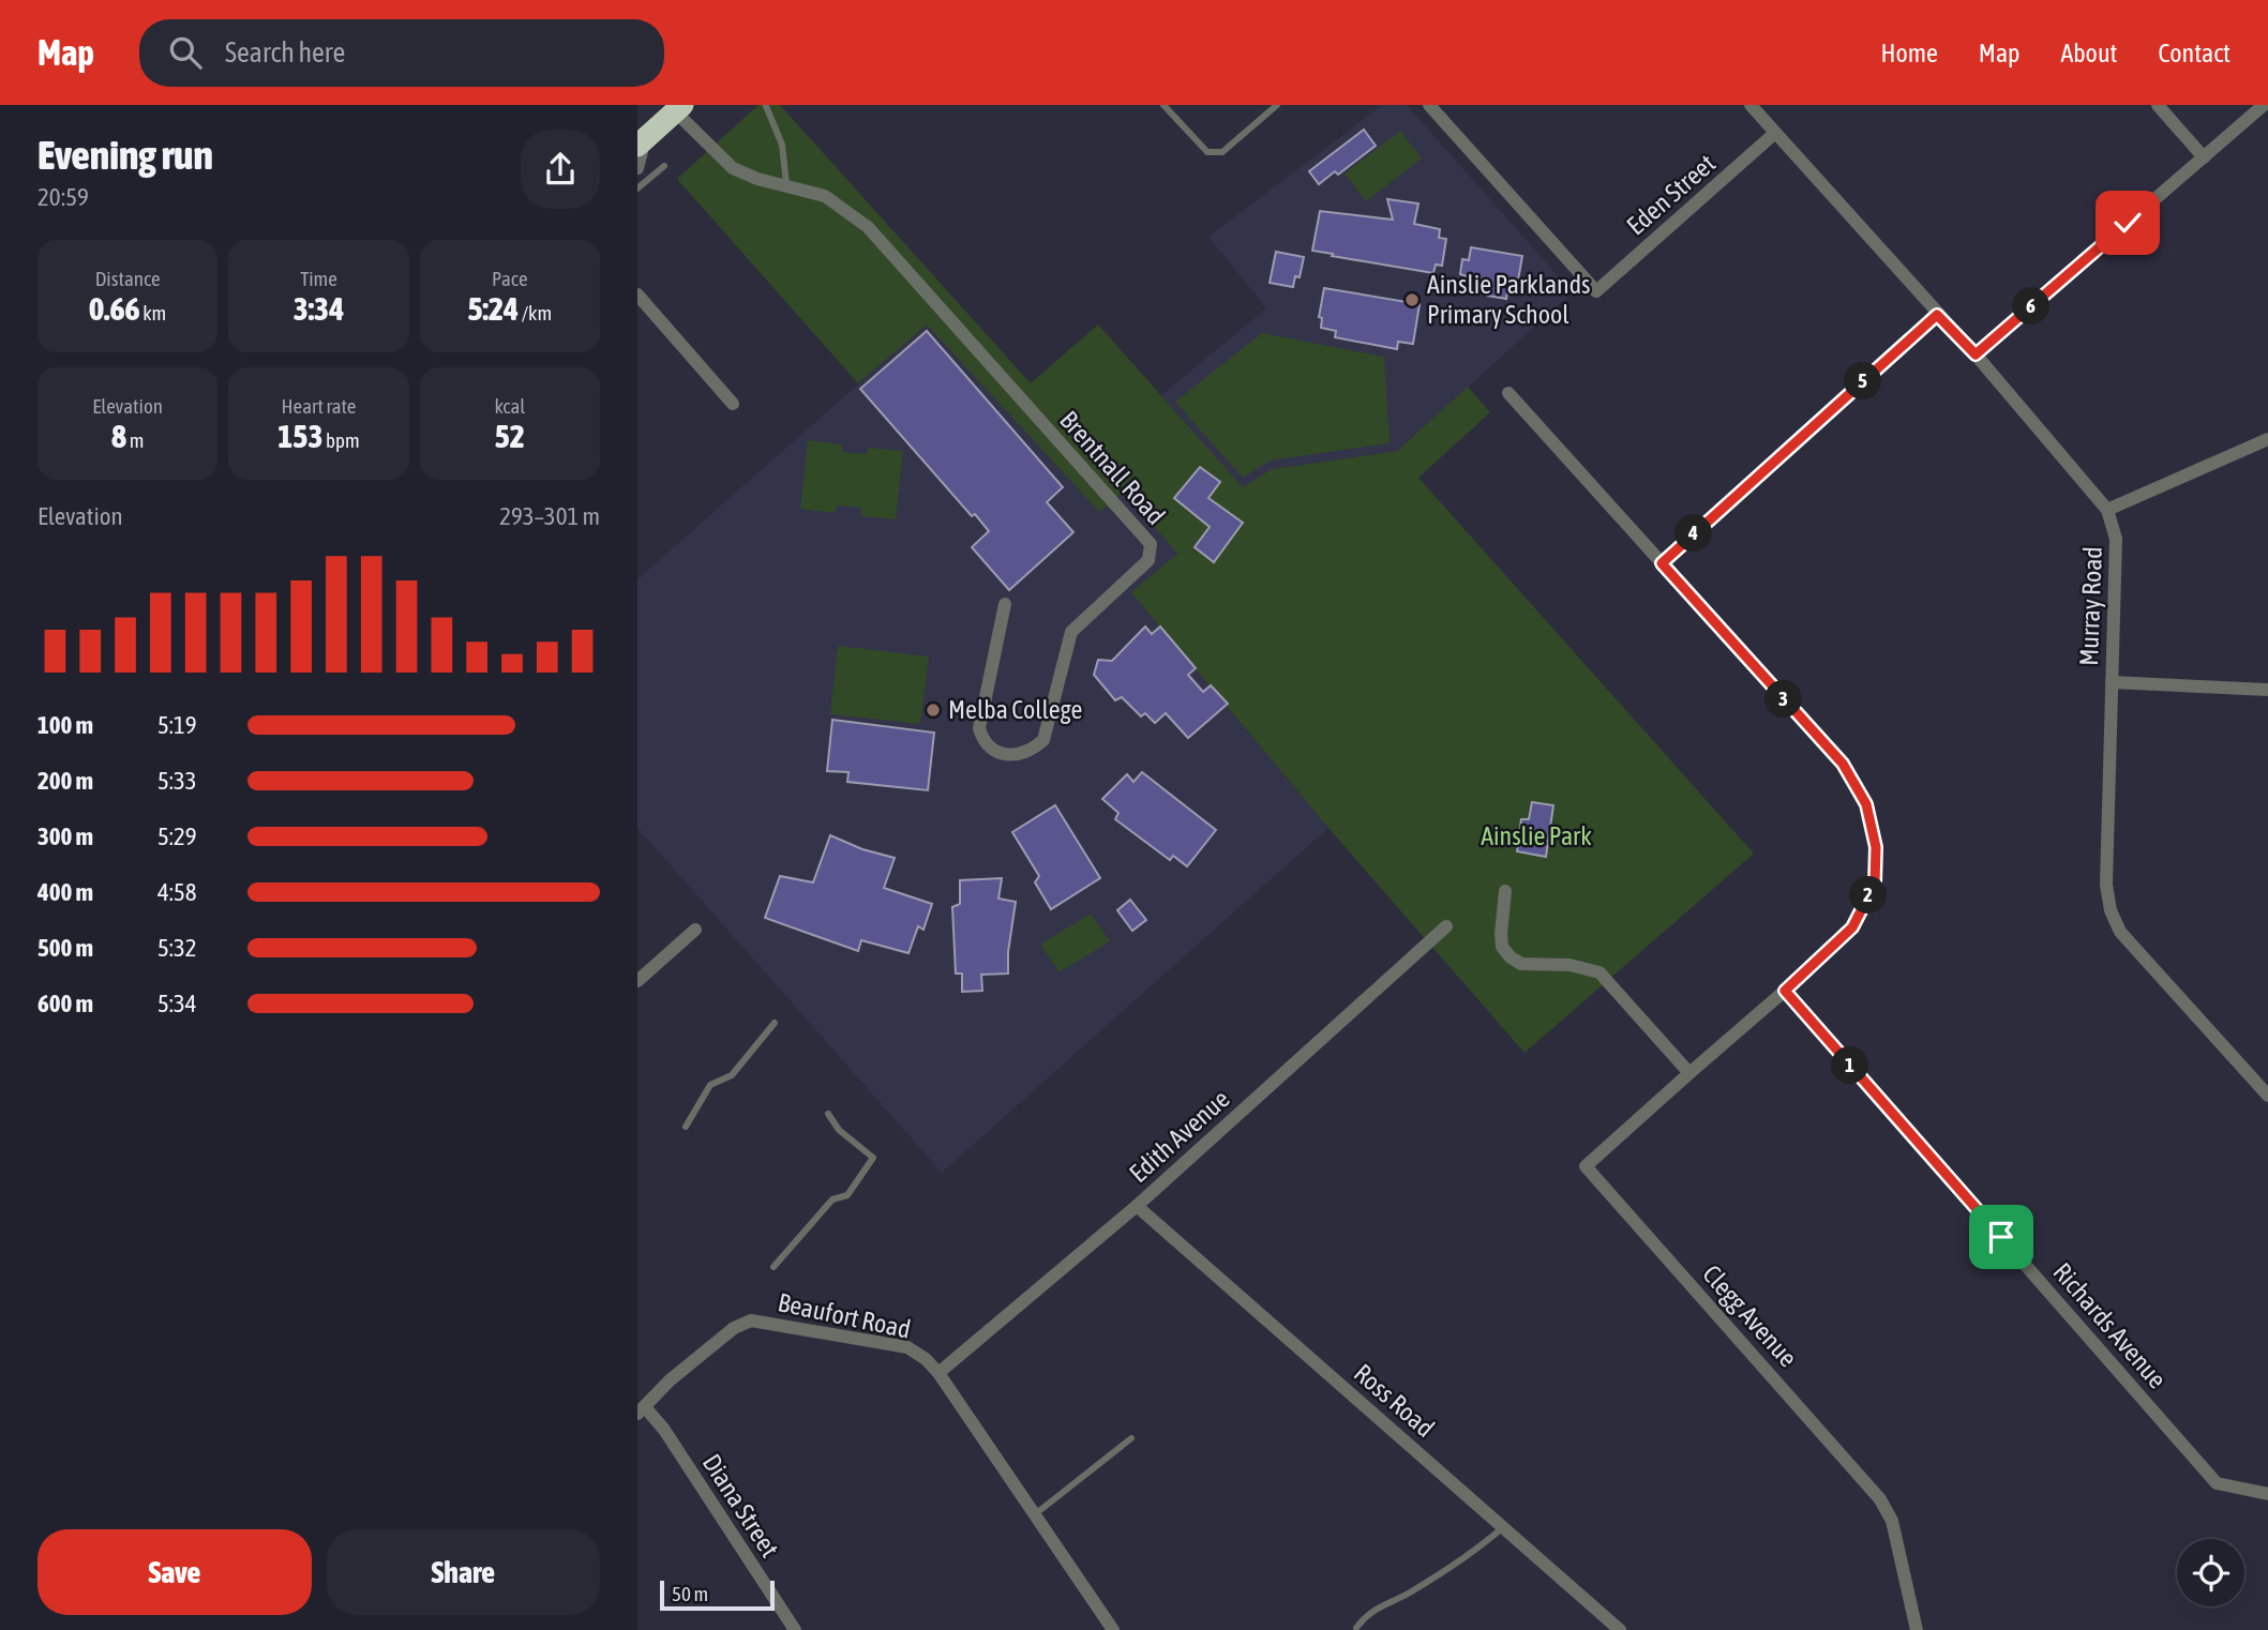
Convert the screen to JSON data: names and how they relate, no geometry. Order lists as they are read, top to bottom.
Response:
{
  "streets": {
    "street": [
      "Eden Street",
      "Brentnall Road",
      "Murray Road",
      "Edith Avenue",
      "Beaufort Road",
      "Clegg Avenue",
      "Richards Avenue",
      "Ross Road",
      "Diana Street"
    ]
  },
  "crossings": [
    ["Eden Street", "Murray Road"],
    ["Edith Avenue", "Beaufort Road"],
    ["Edith Avenue", "Ross Road"],
    ["Beaufort Road", "Diana Street"]
  ],
  "parks": ["Ainslie Park"],
  "places": ["Ainslie Parklands Primary School", "Melba College"],
  "scale_bar": "50 m",
  "page": {
    "header": "Map",
    "search": "Search here",
    "nav": [
      "Home",
      "Map",
      "About",
      "Contact"
    ],
    "heading": ["Evening run", "20:59"],
    "stats": [
      ["Distance", "0.66 km"],
      ["Time", "3:34"],
      ["Pace", "5:24 /km"],
      ["Elevation", "8 m"],
      ["Heart rate", "153 bpm"],
      ["kcal", "52"]
    ],
    "pins": [
      "6",
      "5",
      "4",
      "3",
      "2",
      "1"
    ],
    "chart": ["Elevation", "293–301 m"],
    "list": [
      {
        "name": "100 m",
        "note": "5:19"
      },
      {
        "name": "200 m",
        "note": "5:33"
      },
      {
        "name": "300 m",
        "note": "5:29"
      },
      {
        "name": "400 m",
        "note": "4:58"
      },
      {
        "name": "500 m",
        "note": "5:32"
      },
      {
        "name": "600 m",
        "note": "5:34"
      }
    ],
    "buttons": ["Save", "Share"],
    "scale": "50 m"
  }
}
